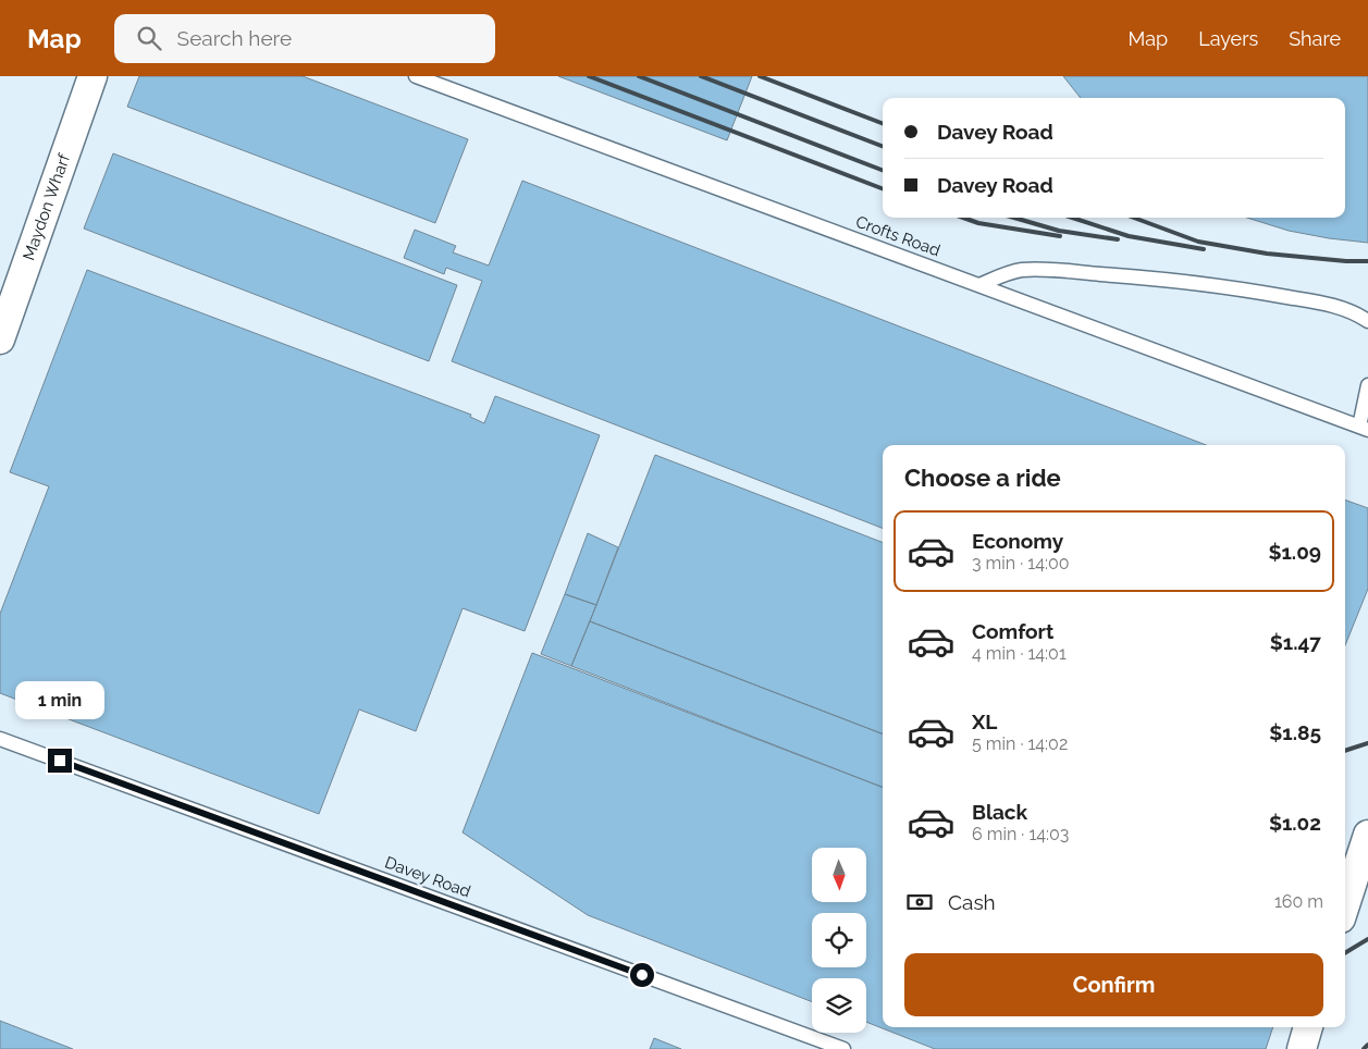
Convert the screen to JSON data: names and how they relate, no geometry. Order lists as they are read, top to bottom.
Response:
{
  "streets": {
    "street": ["Maydon Wharf"],
    "lane": ["Crofts Road", "Davey Road"]
  },
  "north": "bottom",
  "page": {
    "header": "Map",
    "search": "Search here",
    "nav": ["Map", "Layers", "Share"],
    "banner": ["Davey Road", "Davey Road"],
    "heading": "Choose a ride",
    "list": [
      {
        "name": "Economy",
        "note": "3 min · 14:00",
        "value": "$1.09"
      },
      {
        "name": "Comfort",
        "note": "4 min · 14:01",
        "value": "$1.47"
      },
      {
        "name": "XL",
        "note": "5 min · 14:02",
        "value": "$1.85"
      },
      {
        "name": "Black",
        "note": "6 min · 14:03",
        "value": "$1.02"
      }
    ],
    "bubble": "1 min",
    "pay": ["Cash", "160 m"],
    "buttons": "Confirm"
  }
}
